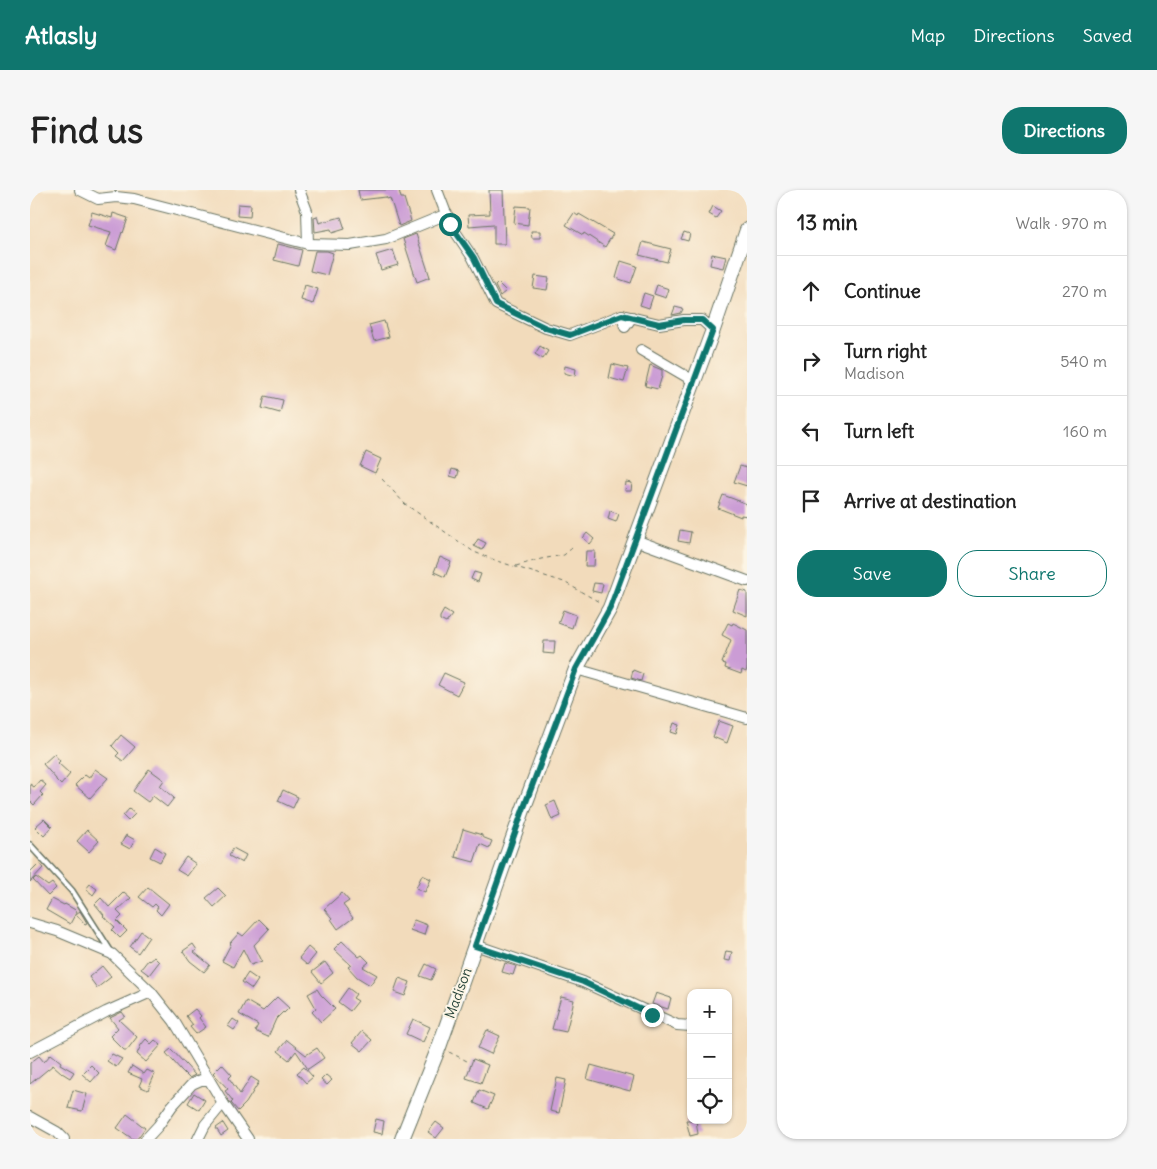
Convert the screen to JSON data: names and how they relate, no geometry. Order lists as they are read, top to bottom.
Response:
{
  "streets": {
    "street": ["Madison"]
  },
  "page": {
    "header": "Atlasly",
    "nav": ["Map", "Directions", "Saved"],
    "buttons": [
      "Directions",
      ["Save", "Share"]
    ],
    "title": "Find us",
    "heading": ["13 min", "Walk · 970 m"],
    "list": [
      ["Continue", "270 m"],
      ["Turn right", "Madison", "540 m"],
      ["Turn left", "160 m"],
      "Arrive at destination"
    ],
    "map_buttons": ["+", "−"]
  }
}
